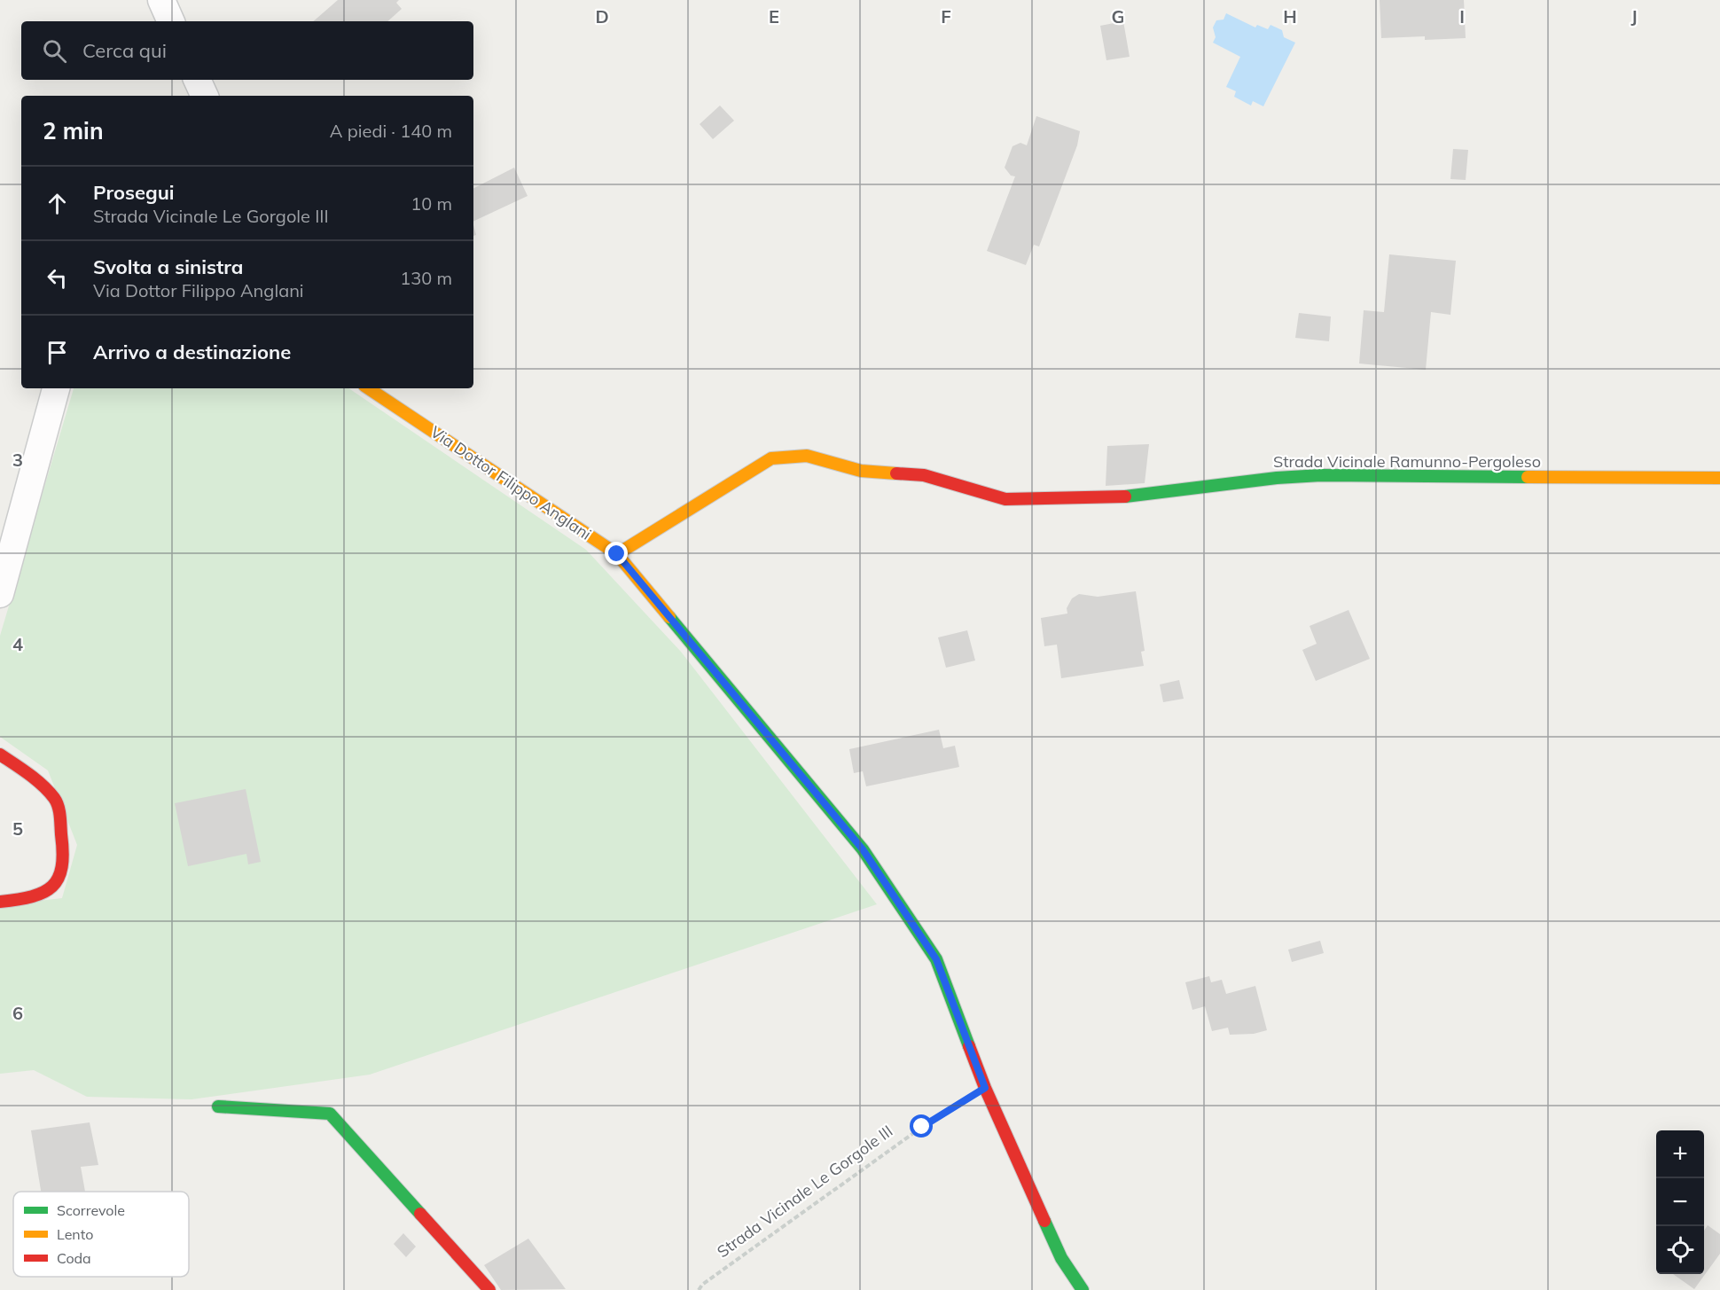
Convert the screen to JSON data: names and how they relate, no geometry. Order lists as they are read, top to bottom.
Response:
{
  "streets": {
    "street": ["Strada Vicinale Ramunno-Pergoleso", "Via Dottor Filippo Anglani"],
    "path": ["Strada Vicinale Le Gorgole III"]
  },
  "crossings": [
    ["Strada Vicinale Ramunno-Pergoleso", "Via Dottor Filippo Anglani"],
    ["Via Dottor Filippo Anglani", "Strada Vicinale Le Gorgole III"]
  ],
  "legend": ["Scorrevole", "Lento", "Coda"],
  "page": {
    "search": "Cerca qui",
    "heading": ["2 min", "A piedi · 140 m"],
    "list": [
      ["Prosegui", "Strada Vicinale Le Gorgole III", "10 m"],
      ["Svolta a sinistra", "Via Dottor Filippo Anglani", "130 m"],
      "Arrivo a destinazione"
    ],
    "map_buttons": ["+", "−"]
  },
  "grid": {
    "columns": [
      "D",
      "E",
      "F",
      "G",
      "H",
      "I",
      "J"
    ],
    "rows": [
      "3",
      "4",
      "5",
      "6"
    ]
  }
}
